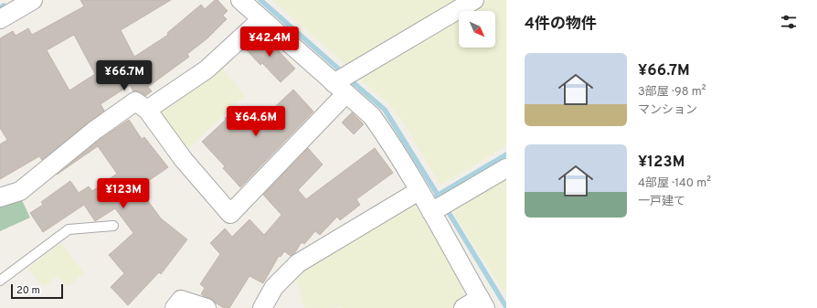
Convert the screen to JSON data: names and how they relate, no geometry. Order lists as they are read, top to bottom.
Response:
{
  "scale_bar": "20 m",
  "north": "bottom right",
  "page": {
    "heading": "4件の物件",
    "price": [
      "¥42.4M",
      "¥66.7M",
      "¥64.6M",
      "¥123M"
    ],
    "list": [
      {
        "name": "¥66.7M",
        "note": "3部屋 · 98 m² · マンション"
      },
      {
        "name": "¥123M",
        "note": "4部屋 · 140 m² · 一戸建て"
      }
    ],
    "scale": "20 m"
  }
}
